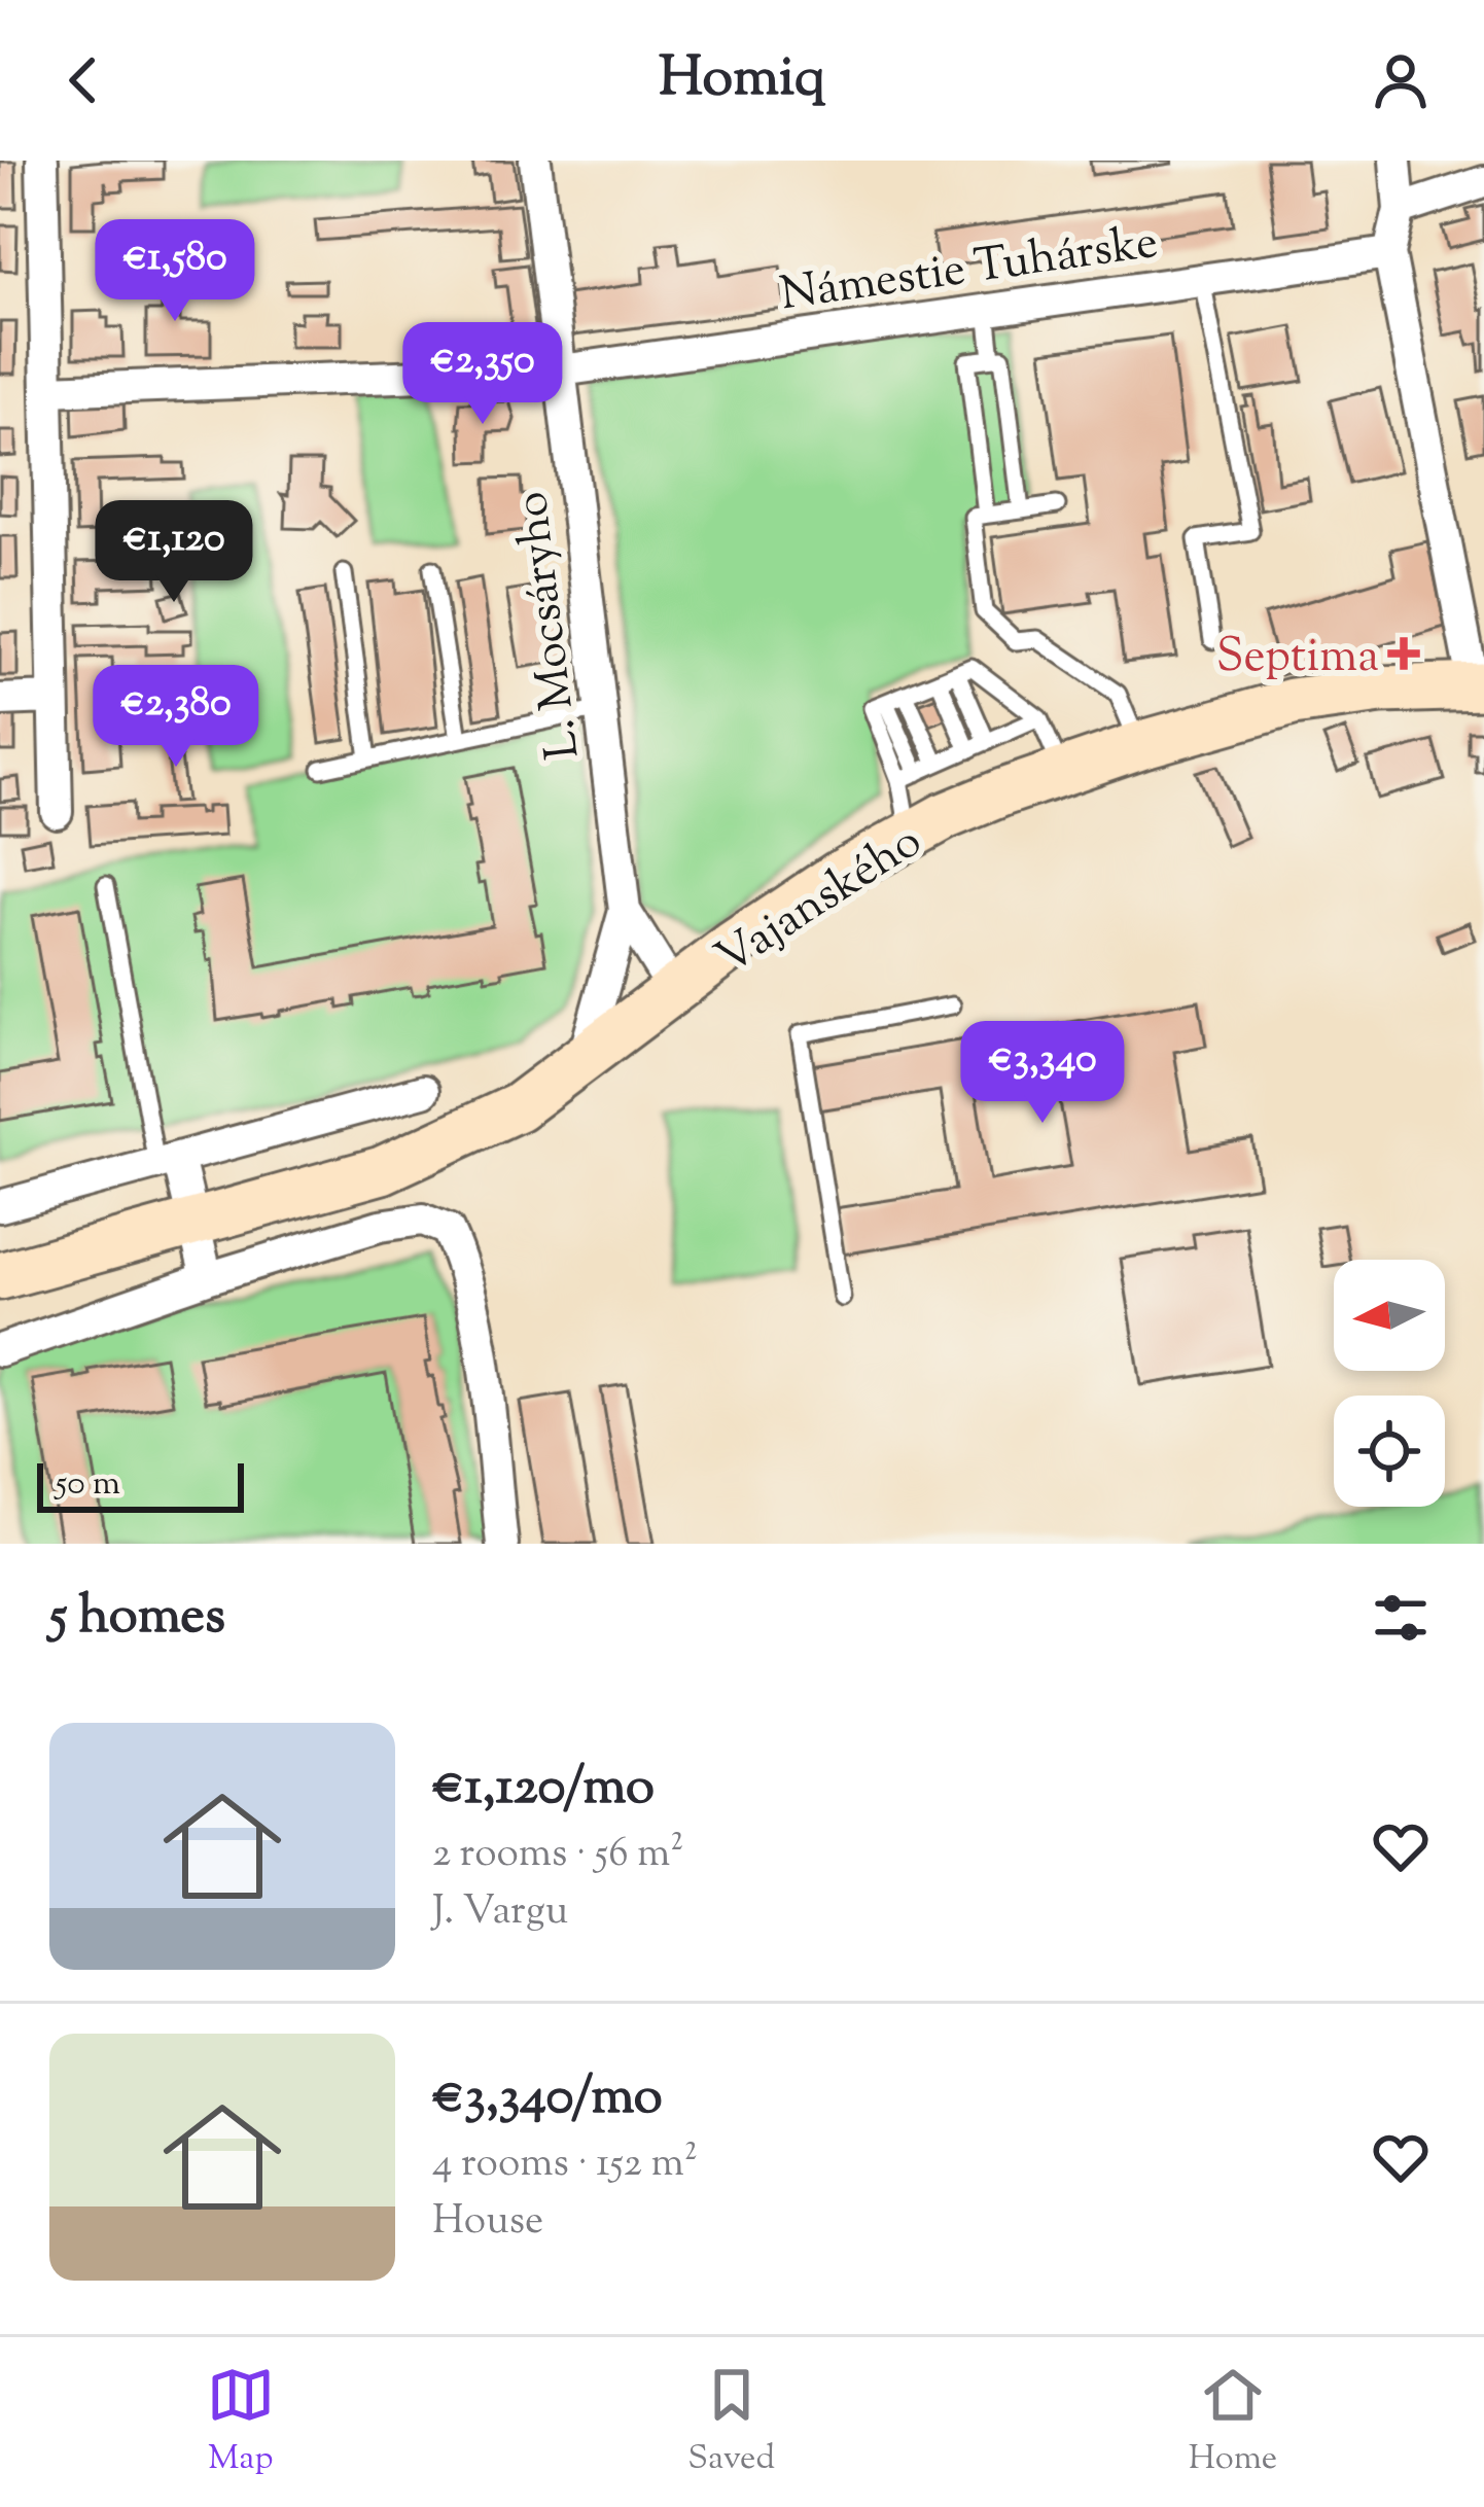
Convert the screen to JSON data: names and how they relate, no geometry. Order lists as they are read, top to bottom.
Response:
{
  "streets": {
    "main road": ["Vajanského"],
    "street": ["Námestie Tuhárske", "L. Mocsáryho"]
  },
  "crossings": [
    ["Námestie Tuhárske", "L. Mocsáryho"],
    ["L. Mocsáryho", "Vajanského"]
  ],
  "places": {
    "health": ["Septima"]
  },
  "scale_bar": "50 m",
  "north": "left",
  "page": {
    "header": "Homiq",
    "price": [
      "€1,580",
      "€2,350",
      "€1,120",
      "€2,380",
      "€3,340"
    ],
    "scale": "50 m",
    "heading": "5 homes",
    "list": [
      {
        "name": "€1,120/mo",
        "note": "2 rooms · 56 m² · J. Vargu"
      },
      {
        "name": "€3,340/mo",
        "note": "4 rooms · 152 m² · House"
      }
    ],
    "tabs": ["Map", "Saved", "Home"]
  }
}
